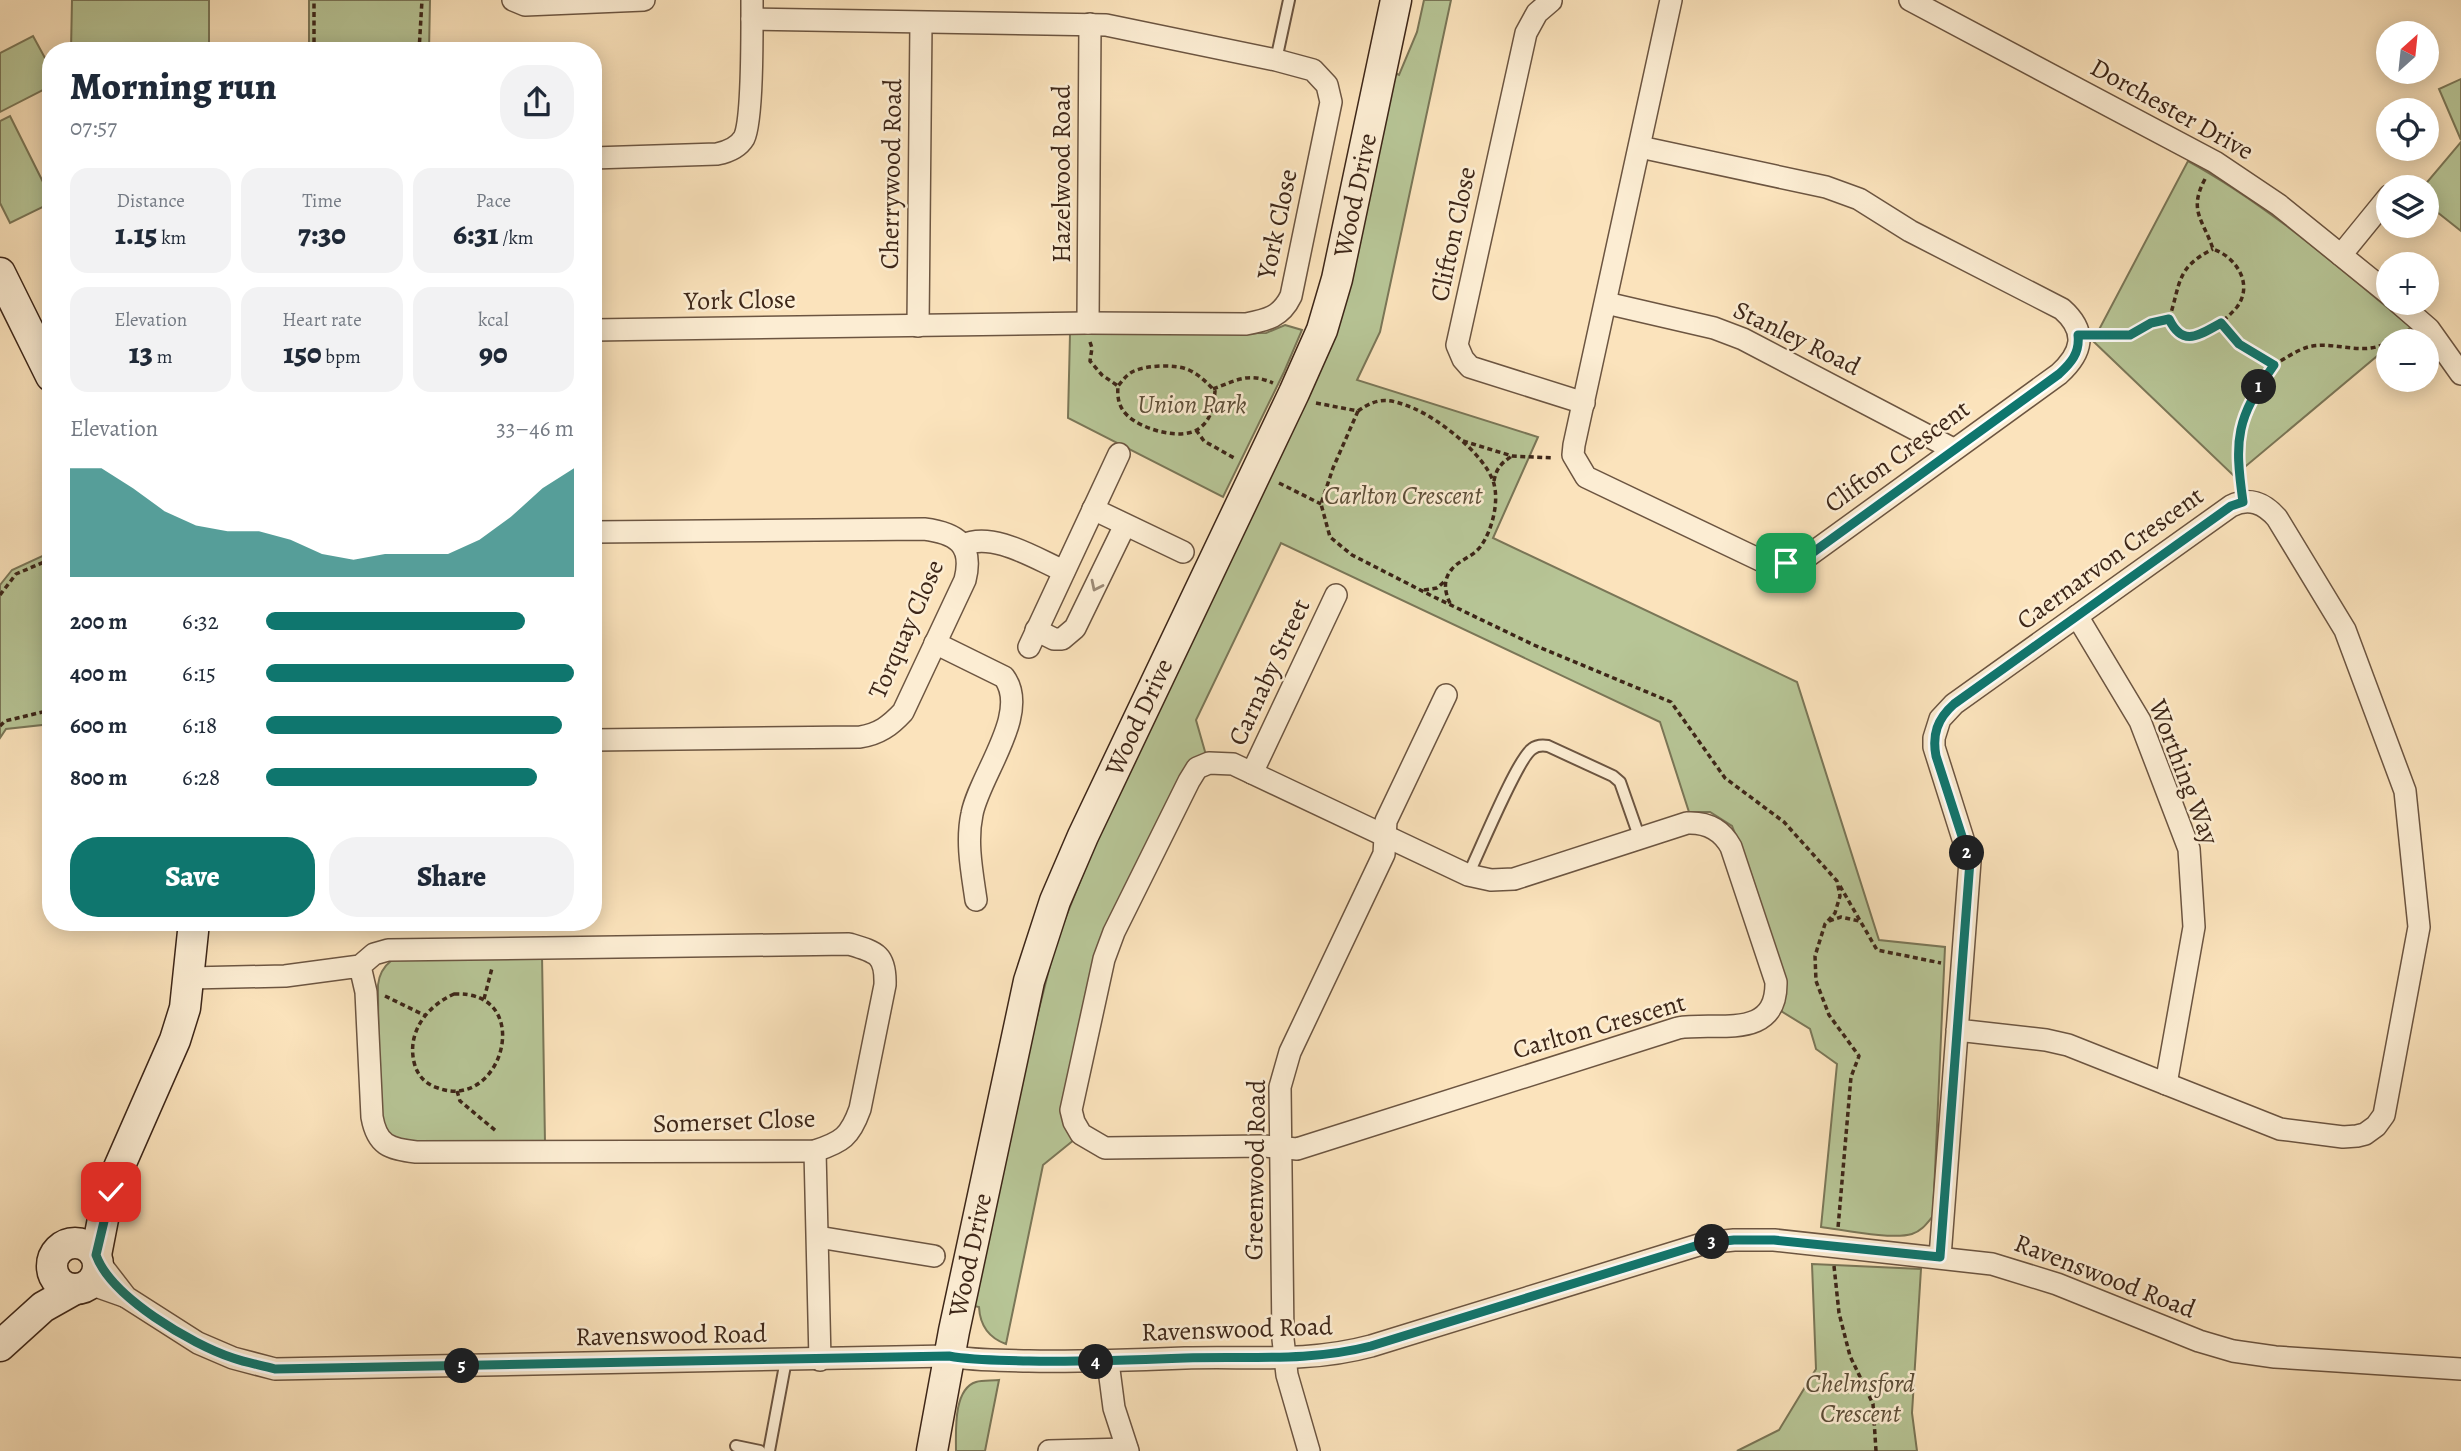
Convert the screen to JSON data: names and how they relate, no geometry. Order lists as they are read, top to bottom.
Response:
{
  "streets": {
    "street": [
      "Dorchester Drive",
      "Cherrywood Road",
      "Hazelwood Road",
      "Wood Drive",
      "York Close",
      "Clifton Close",
      "Stanley Road",
      "Clifton Crescent",
      "Caernarvon Crescent",
      "Torquay Close",
      "Carnaby Street",
      "Worthing Way",
      "Carlton Crescent",
      "Somerset Close",
      "Greenwood Road",
      "Ravenswood Road"
    ]
  },
  "crossings": [
    ["Cherrywood Road", "York Close"],
    ["Hazelwood Road", "York Close"],
    ["Wood Drive", "Ravenswood Road"],
    ["Stanley Road", "Clifton Crescent"],
    ["Caernarvon Crescent", "Worthing Way"],
    ["Caernarvon Crescent", "Ravenswood Road"],
    ["Carnaby Street", "Carlton Crescent"],
    ["Carlton Crescent", "Greenwood Road"],
    ["Greenwood Road", "Ravenswood Road"]
  ],
  "parks": ["Union Park", "Carlton Crescent", "Chelmsford Crescent"],
  "north": "top right",
  "page": {
    "map_buttons": ["+", "−"],
    "heading": ["Morning run", "07:57"],
    "stats": [
      ["Distance", "1.15 km"],
      ["Time", "7:30"],
      ["Pace", "6:31 /km"],
      ["Elevation", "13 m"],
      ["Heart rate", "150 bpm"],
      ["kcal", "90"]
    ],
    "pins": [
      "1",
      "2",
      "3",
      "4",
      "5"
    ],
    "chart": ["Elevation", "33–46 m"],
    "list": [
      {
        "name": "200 m",
        "note": "6:32"
      },
      {
        "name": "400 m",
        "note": "6:15"
      },
      {
        "name": "600 m",
        "note": "6:18"
      },
      {
        "name": "800 m",
        "note": "6:28"
      }
    ],
    "buttons": ["Save", "Share"]
  }
}
